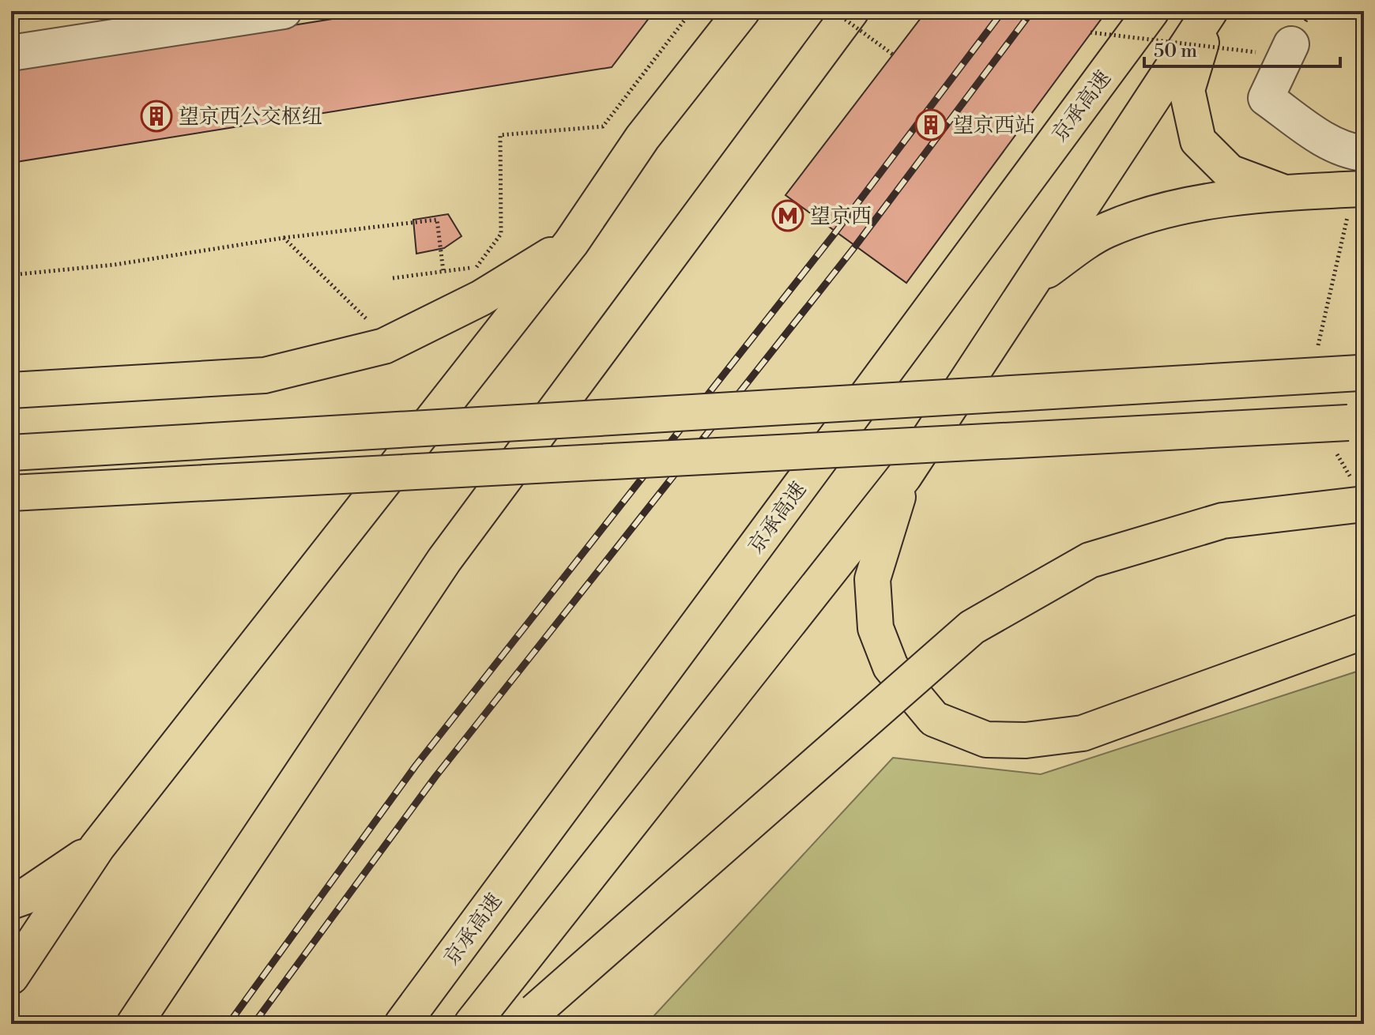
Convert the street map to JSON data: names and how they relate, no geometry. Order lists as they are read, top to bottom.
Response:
{
  "streets": {
    "main road": ["京承高速"]
  },
  "places": {
    "building": ["望京西公交枢纽", "望京西站"],
    "metro station": ["望京西"]
  },
  "scale_bar": "50 m"
}
